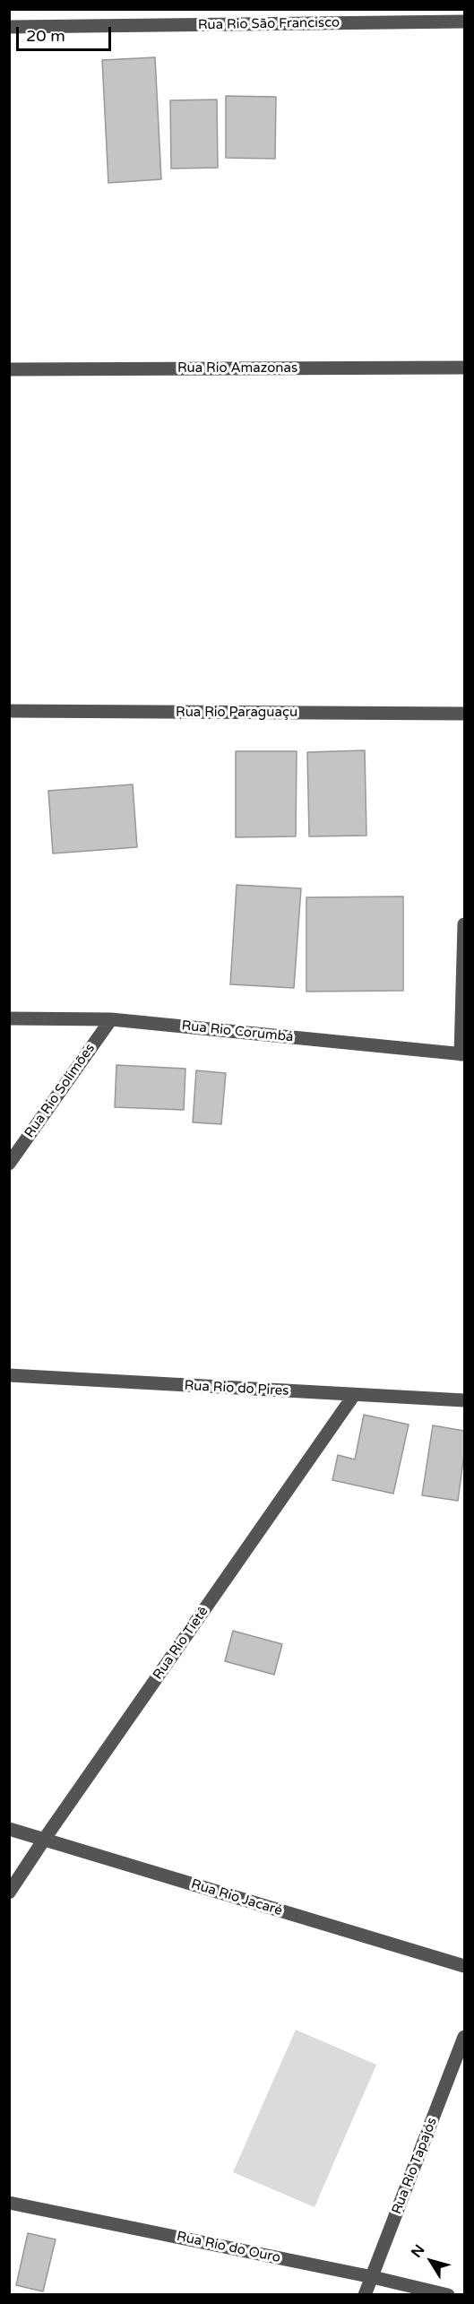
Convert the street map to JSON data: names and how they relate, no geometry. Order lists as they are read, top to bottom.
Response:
{
  "streets": {
    "street": [
      "Rua Rio São Francisco",
      "Rua Rio Amazonas",
      "Rua Rio Paraguaçu",
      "Rua Rio Corumbá",
      "Rua Rio Solimões",
      "Rua Rio do Pires",
      "Rua Rio Tietê",
      "Rua Rio Jacaré",
      "Rua Rio Tapajós",
      "Rua Rio do Ouro"
    ]
  },
  "crossings": [
    ["Rua Rio Corumbá", "Rua Rio Solimões"],
    ["Rua Rio do Pires", "Rua Rio Tietê"],
    ["Rua Rio Tietê", "Rua Rio Jacaré"],
    ["Rua Rio Tapajós", "Rua Rio do Ouro"]
  ],
  "scale_bar": "20 m",
  "north": "top left"
}
